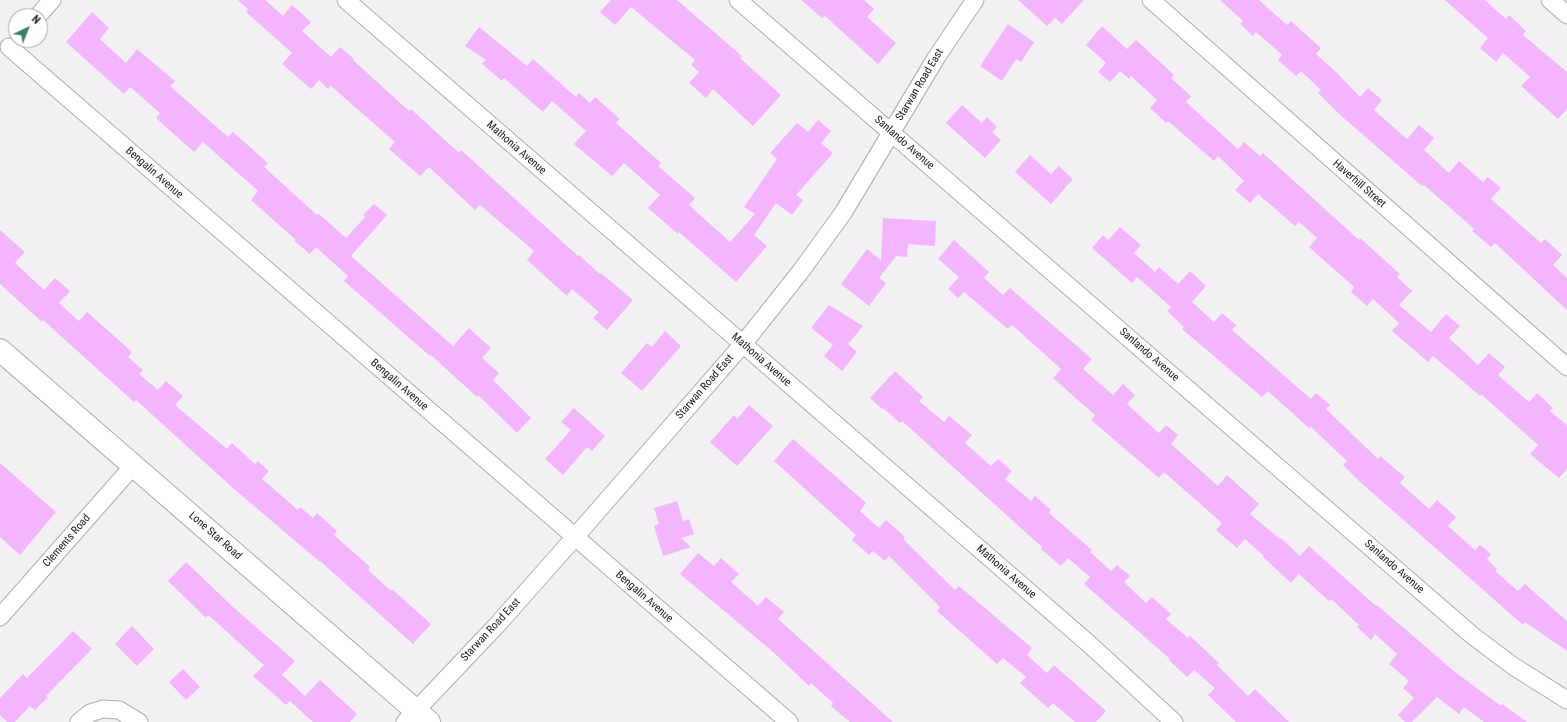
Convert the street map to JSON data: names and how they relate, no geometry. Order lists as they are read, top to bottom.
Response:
{
  "streets": {
    "street": [
      "Starwan Road East",
      "Sanlando Avenue",
      "Mathonia Avenue",
      "Bengalin Avenue",
      "Haverhill Street",
      "Lone Star Road",
      "Clements Road"
    ]
  },
  "crossings": [
    ["Starwan Road East", "Sanlando Avenue"],
    ["Starwan Road East", "Mathonia Avenue"],
    ["Starwan Road East", "Bengalin Avenue"],
    ["Starwan Road East", "Lone Star Road"],
    ["Lone Star Road", "Clements Road"]
  ],
  "north": "top right"
}
